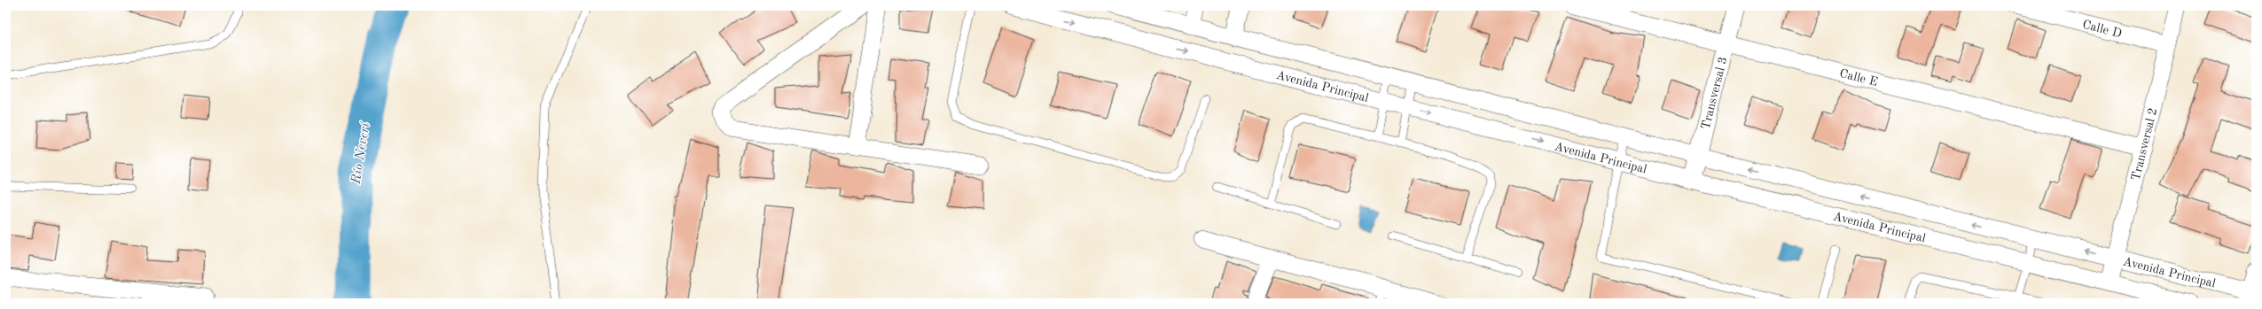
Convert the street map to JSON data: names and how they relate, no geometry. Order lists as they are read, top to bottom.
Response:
{
  "streets": {
    "street": [
      "Calle D",
      "Calle E",
      "Avenida Principal",
      "Transversal 3",
      "Transversal 2"
    ]
  },
  "crossings": [
    ["Calle D", "Transversal 2"],
    ["Calle E", "Transversal 3"],
    ["Calle E", "Transversal 2"],
    ["Avenida Principal", "Transversal 3"],
    ["Avenida Principal", "Transversal 2"]
  ],
  "water": ["Río Neverí"]
}
